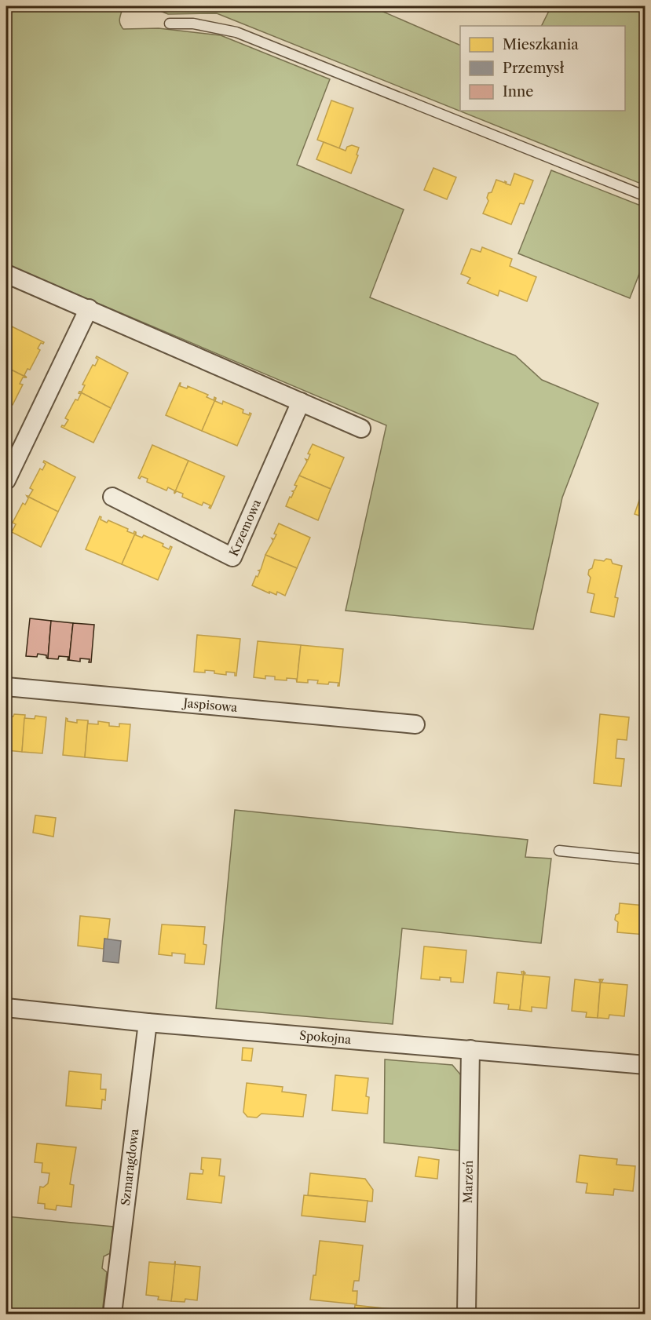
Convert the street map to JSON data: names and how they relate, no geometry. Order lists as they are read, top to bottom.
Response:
{
  "streets": {
    "street": [
      "Krzemowa",
      "Jaspisowa",
      "Spokojna",
      "Szmaragdowa",
      "Marzeń"
    ]
  },
  "crossings": [
    ["Spokojna", "Szmaragdowa"],
    ["Spokojna", "Marzeń"]
  ],
  "legend": ["Mieszkania", "Przemysł", "Inne"]
}
